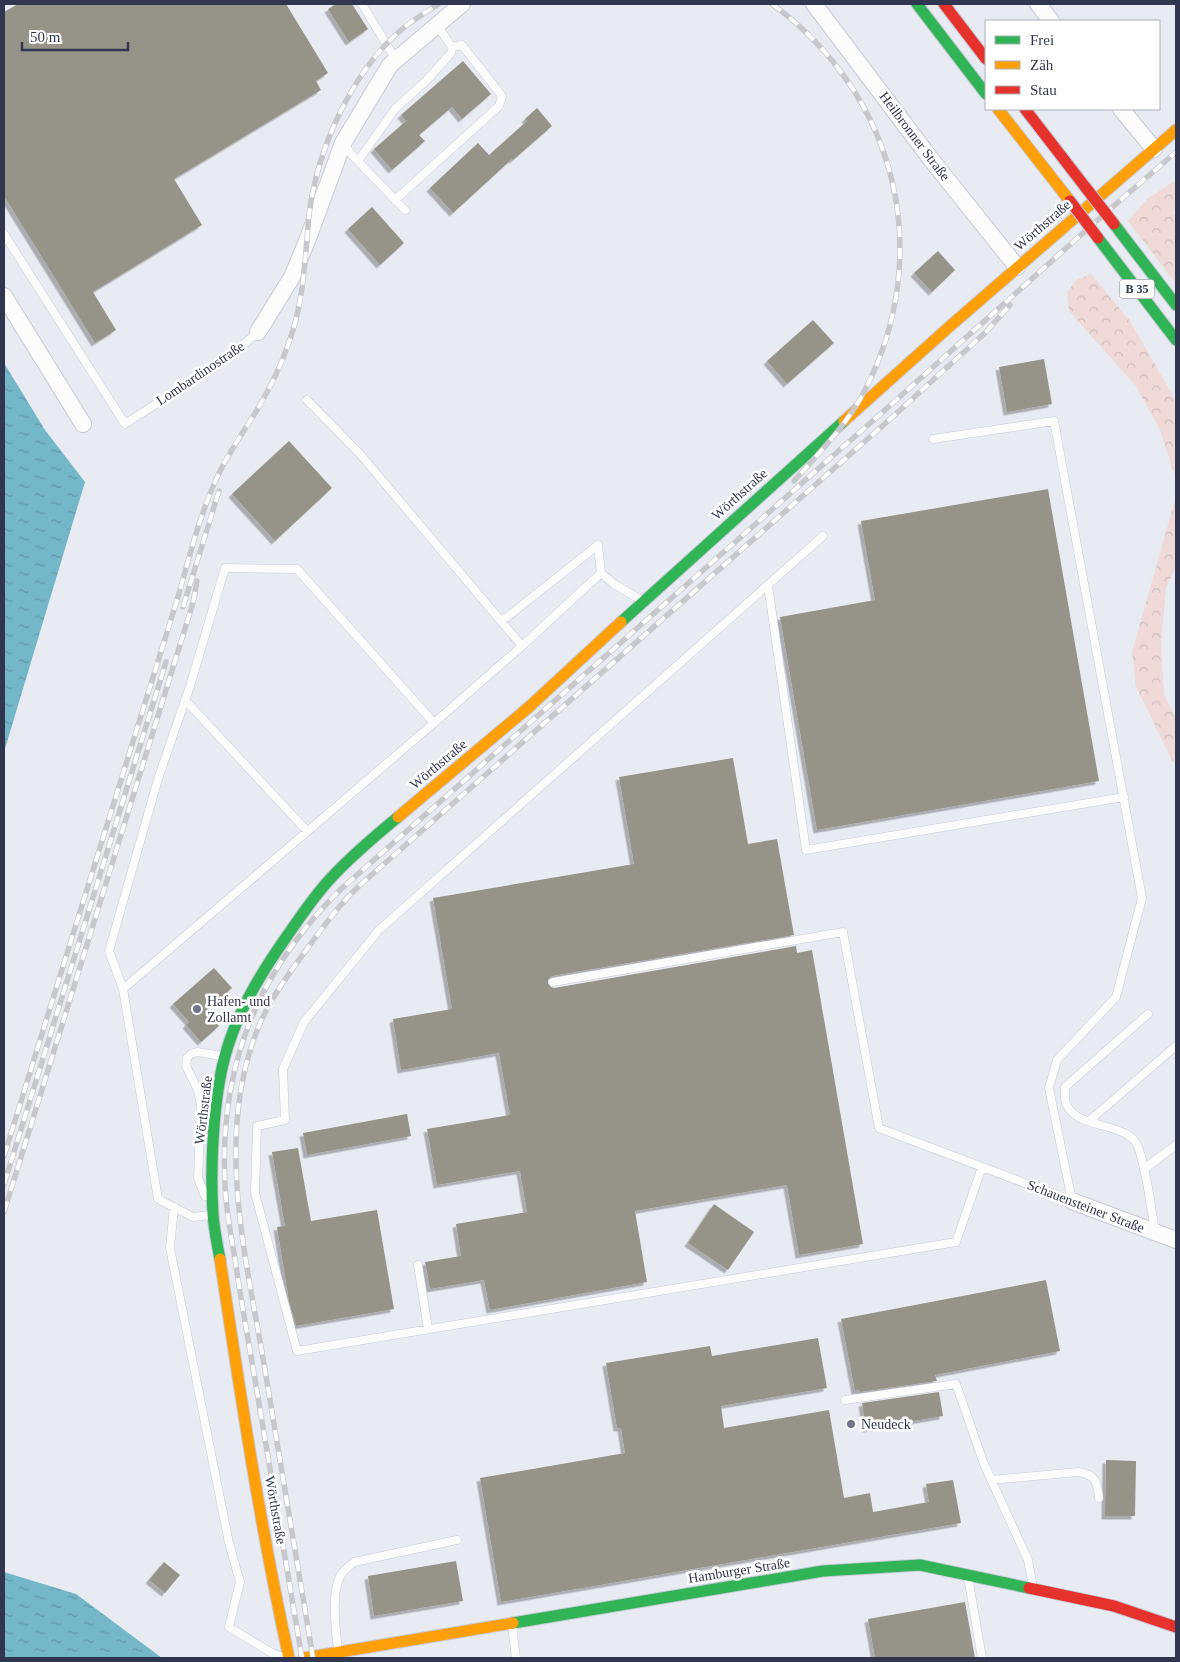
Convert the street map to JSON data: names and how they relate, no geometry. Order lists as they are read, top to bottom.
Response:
{
  "streets": {
    "main road": ["Wörthstraße", "B 35", "Hamburger Straße"],
    "street": ["Heilbronner Straße", "Lombardinostraße", "Schauensteiner Straße"]
  },
  "crossings": [
    ["Heilbronner Straße", "Wörthstraße"]
  ],
  "places": ["Hafen- und Zollamt", "Neudeck"],
  "legend": ["Frei", "Zäh", "Stau"],
  "scale_bar": "50 m"
}
